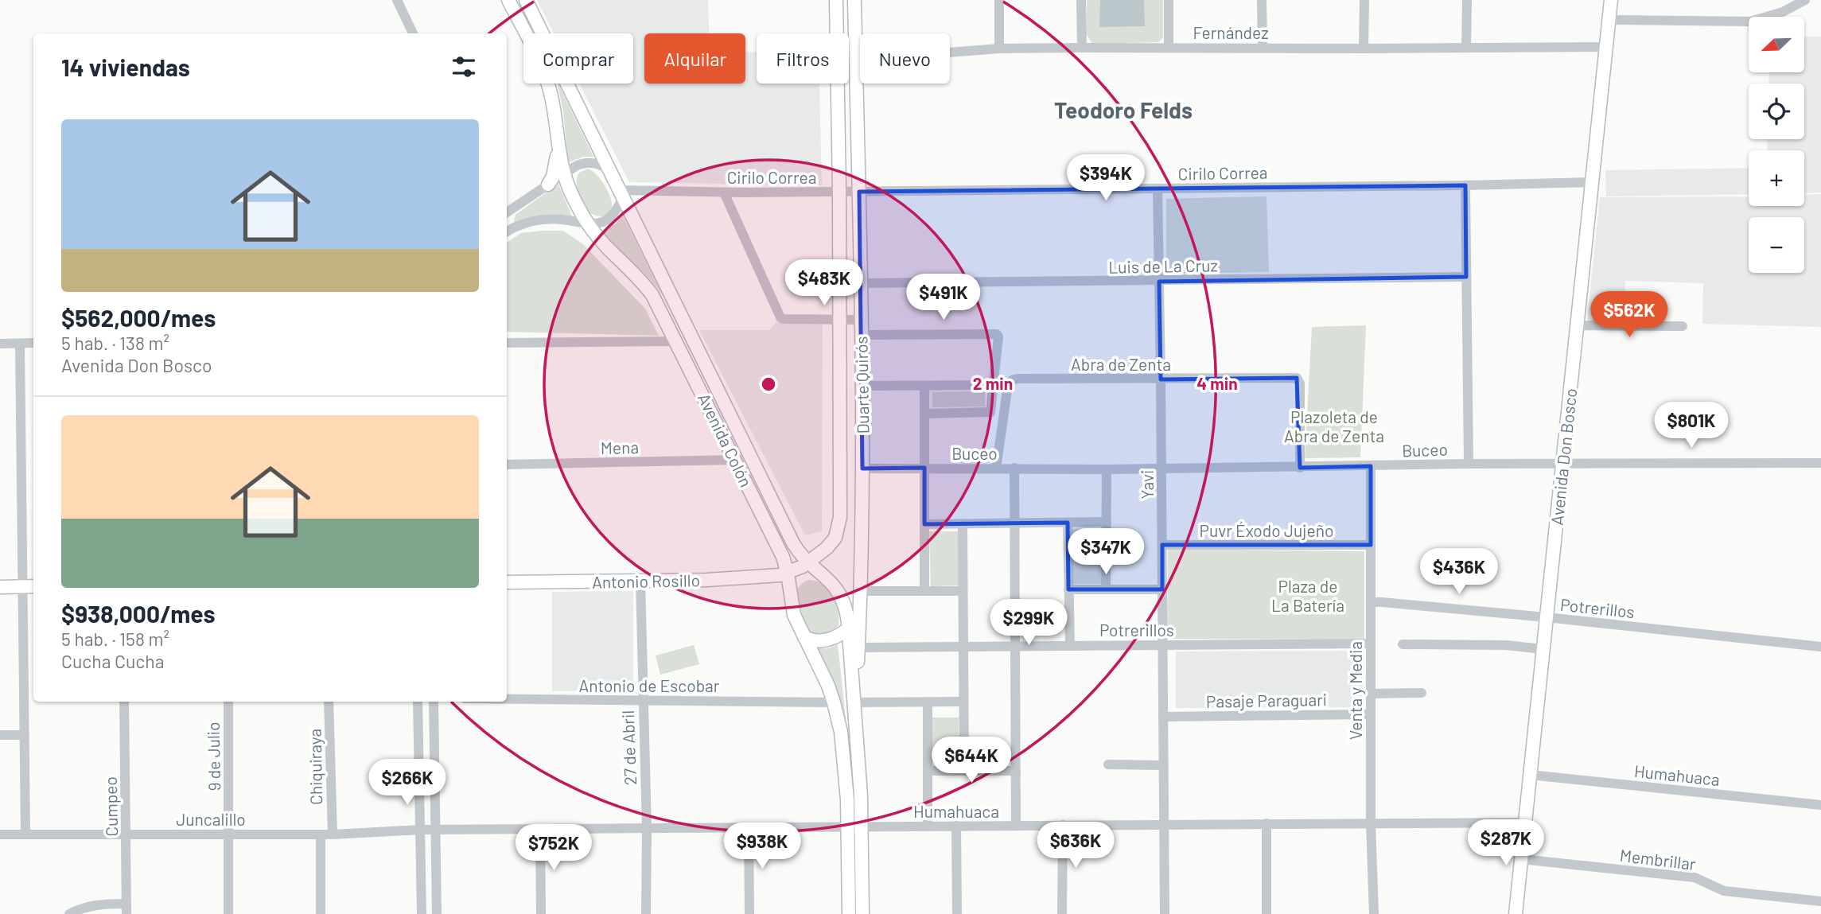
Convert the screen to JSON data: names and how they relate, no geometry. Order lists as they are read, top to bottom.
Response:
{
  "streets": {
    "main road": [
      "Duarte Quirós",
      "Avenida Colón",
      "Avenida Don Bosco",
      "Antonio Rosillo"
    ],
    "street": [
      "Fernández",
      "Cirilo Correa",
      "Luis de La Cruz",
      "Abra de Zenta",
      "Mena",
      "Buceo",
      "Yavi",
      "Puvr Éxodo Jujeño",
      "Potrerillos",
      "Antonio de Escobar",
      "Venta y Media",
      "Pasaje Paraguari",
      "27 de Abril",
      "9 de Julio",
      "Chiquiraya",
      "Humahuaca",
      "Cumpeo",
      "Juncalillo",
      "Membrillar"
    ]
  },
  "crossings": [
    ["Fernández", "Duarte Quirós"],
    ["Fernández", "Avenida Don Bosco"],
    ["Cirilo Correa", "Duarte Quirós"],
    ["Cirilo Correa", "Avenida Colón"],
    ["Cirilo Correa", "Avenida Don Bosco"],
    ["Cirilo Correa", "Yavi"],
    ["Luis de La Cruz", "Duarte Quirós"],
    ["Luis de La Cruz", "Yavi"],
    ["Abra de Zenta", "Buceo"],
    ["Abra de Zenta", "Yavi"],
    ["Duarte Quirós", "Avenida Colón"],
    ["Duarte Quirós", "Buceo"],
    ["Duarte Quirós", "Antonio Rosillo"],
    ["Duarte Quirós", "Potrerillos"],
    ["Avenida Colón", "Mena"],
    ["Avenida Colón", "Antonio Rosillo"],
    ["Avenida Colón", "Antonio de Escobar"],
    ["Avenida Colón", "Humahuaca"],
    ["Buceo", "Avenida Don Bosco"],
    ["Buceo", "Yavi"],
    ["Buceo", "Venta y Media"],
    ["Avenida Don Bosco", "Potrerillos"],
    ["Avenida Don Bosco", "Humahuaca"],
    ["Avenida Don Bosco", "Membrillar"],
    ["Yavi", "Puvr Éxodo Jujeño"],
    ["Yavi", "Potrerillos"],
    ["Yavi", "Pasaje Paraguari"],
    ["Yavi", "Humahuaca"],
    ["Puvr Éxodo Jujeño", "Venta y Media"],
    ["Antonio Rosillo", "27 de Abril"],
    ["Potrerillos", "Venta y Media"],
    ["Antonio de Escobar", "27 de Abril"],
    ["Venta y Media", "Pasaje Paraguari"],
    ["Venta y Media", "Humahuaca"],
    ["27 de Abril", "Humahuaca"],
    ["9 de Julio", "Juncalillo"],
    ["Chiquiraya", "Juncalillo"],
    ["Humahuaca", "Juncalillo"],
    ["Cumpeo", "Juncalillo"]
  ],
  "districts": ["Teodoro Felds"],
  "parks": ["Plazoleta de Abra de Zenta", "Plaza de La Batería"],
  "north": "bottom left",
  "page": {
    "map_buttons": ["+", "−"],
    "chip": [
      "Comprar",
      "Alquilar",
      "Filtros",
      "Nuevo"
    ],
    "heading": "14 viviendas",
    "list": [
      {
        "name": "$562,000/mes",
        "note": "5 hab. · 138 m² · Avenida Don Bosco"
      },
      {
        "name": "$938,000/mes",
        "note": "5 hab. · 158 m² · Cucha Cucha"
      }
    ],
    "price": [
      "$394K",
      "$483K",
      "$491K",
      "$562K",
      "$801K",
      "$347K",
      "$436K",
      "$299K",
      "$644K",
      "$266K",
      "$287K",
      "$636K",
      "$938K",
      "$752K"
    ]
  },
  "rings": ["2 min", "4 min"]
}
